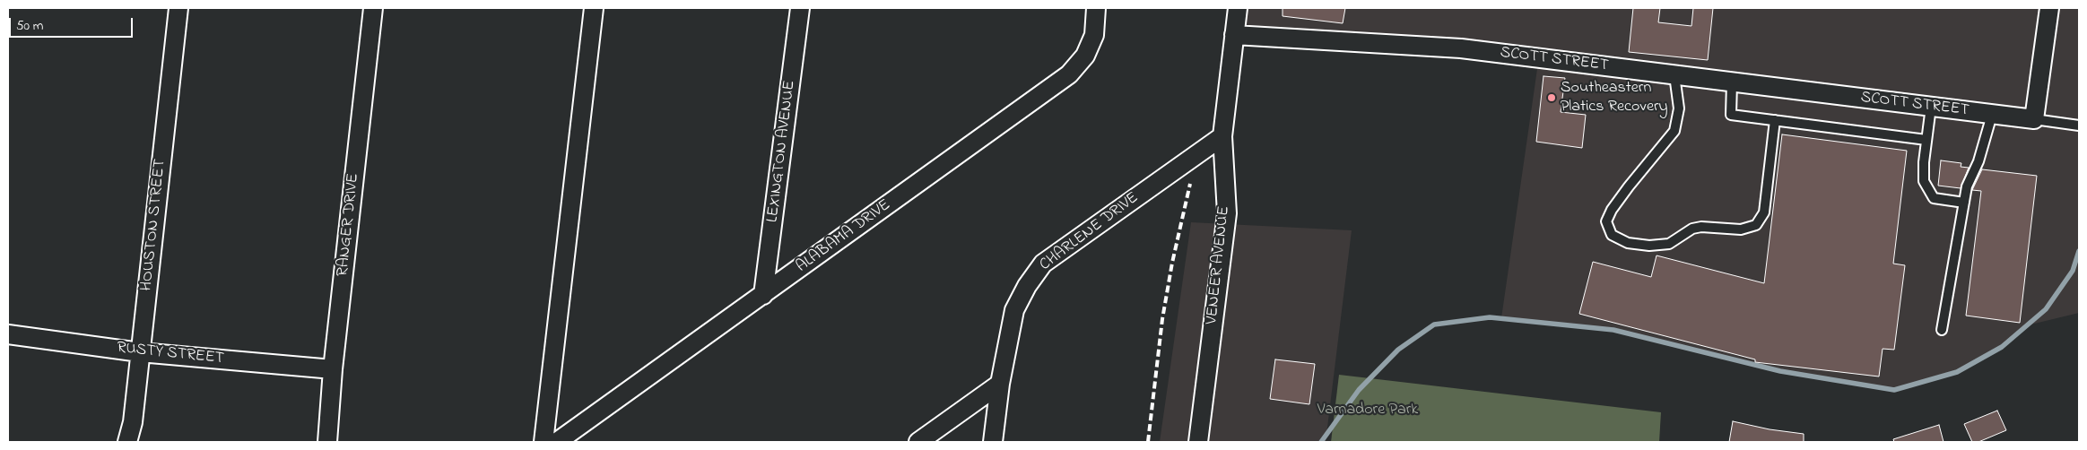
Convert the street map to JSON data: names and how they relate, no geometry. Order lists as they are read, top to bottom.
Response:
{
  "streets": {
    "street": [
      "SCOTT STREET",
      "LEXINGTON AVENUE",
      "HOUSTON STREET",
      "RANGER DRIVE",
      "CHARLENE DRIVE",
      "ALABAMA DRIVE",
      "VENEER AVENUE",
      "RUSTY STREET"
    ]
  },
  "crossings": [
    ["SCOTT STREET", "VENEER AVENUE"],
    ["LEXINGTON AVENUE", "ALABAMA DRIVE"],
    ["HOUSTON STREET", "RUSTY STREET"],
    ["RANGER DRIVE", "RUSTY STREET"],
    ["CHARLENE DRIVE", "VENEER AVENUE"]
  ],
  "parks": ["Varnadore Park"],
  "places": ["Southeastern Platics Recovery"],
  "scale_bar": "50 m"
}
